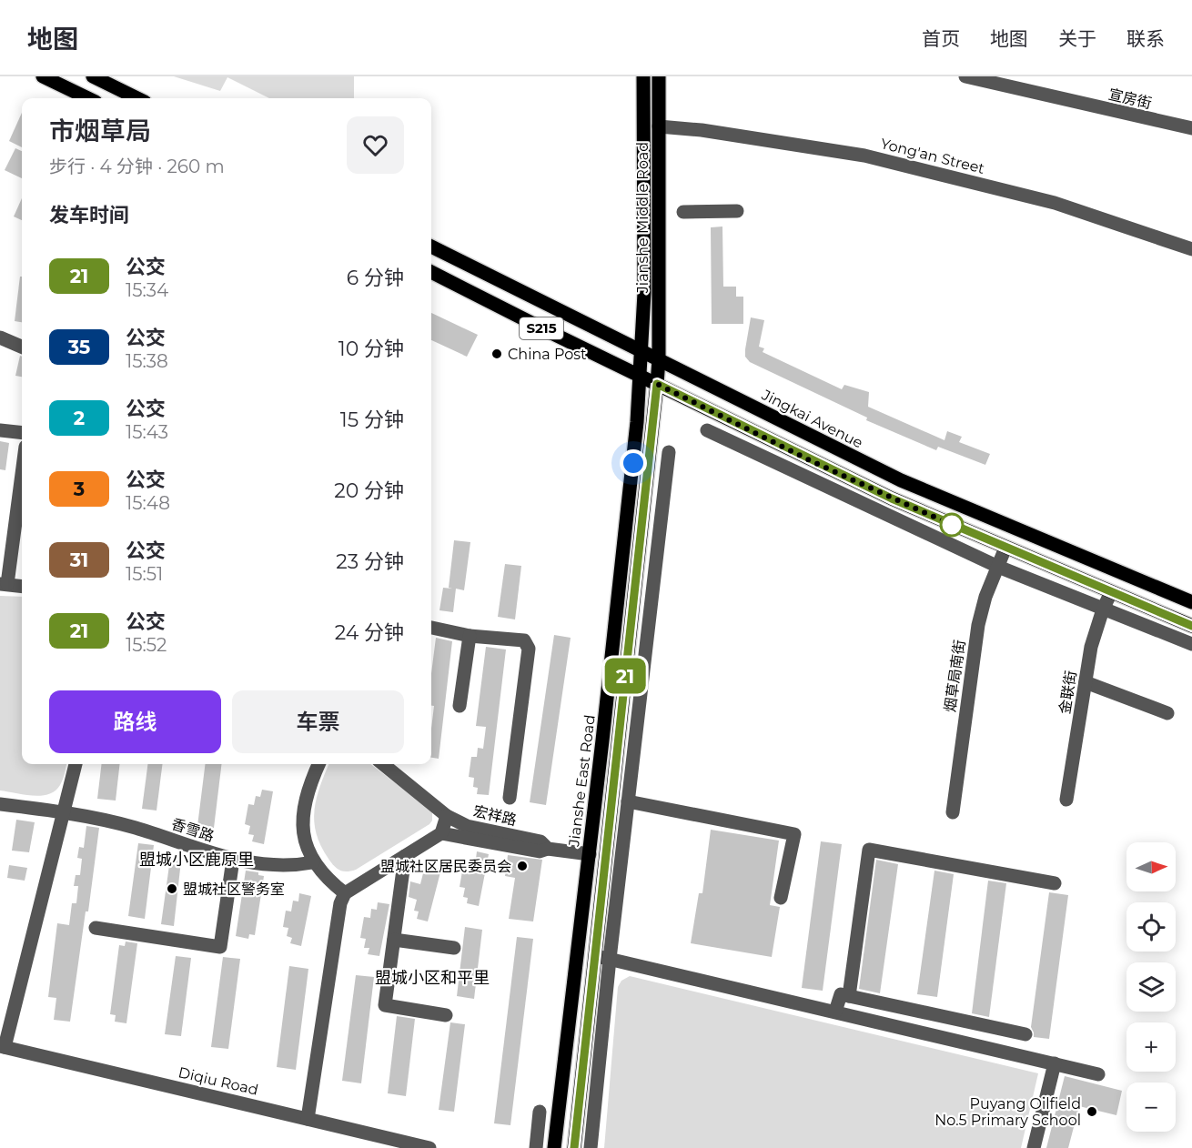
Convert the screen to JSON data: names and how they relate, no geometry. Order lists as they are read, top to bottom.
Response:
{
  "streets": {
    "main road": [
      "Jianshe Middle Road",
      "S215",
      "Jingkai Avenue",
      "Jianshe East Road"
    ],
    "street": [
      "宣房街",
      "Yong'an Street",
      "烟草局南街",
      "金联街",
      "宏祥路",
      "香雪路",
      "Diqiu Road"
    ]
  },
  "crossings": [
    ["Yong'an Street", "Jianshe Middle Road"],
    ["Jianshe Middle Road", "Jingkai Avenue"],
    ["Jianshe Middle Road", "Jianshe East Road"],
    ["S215", "烟草局南街"],
    ["S215", "金联街"],
    ["S215", "Jianshe East Road"],
    ["Jingkai Avenue", "Jianshe East Road"],
    ["Jianshe East Road", "宏祥路"]
  ],
  "districts": ["盟城小区鹿原里", "盟城小区和平里"],
  "places": [
    "China Post",
    "盟城社区居民委员会",
    "盟城社区警务室",
    "Puyang Oilfield No.5 Primary School"
  ],
  "lines": ["bus line 21"],
  "north": "right",
  "page": {
    "header": "地图",
    "nav": [
      "首页",
      "地图",
      "关于",
      "联系"
    ],
    "on_map": "21",
    "heading": [
      ["市烟草局", "步行 · 4 分钟 · 260 m"],
      "发车时间"
    ],
    "list": [
      {
        "mark": "21",
        "name": "公交",
        "note": "15:34",
        "value": "6 分钟"
      },
      {
        "mark": "35",
        "name": "公交",
        "note": "15:38",
        "value": "10 分钟"
      },
      {
        "mark": "2",
        "name": "公交",
        "note": "15:43",
        "value": "15 分钟"
      },
      {
        "mark": "3",
        "name": "公交",
        "note": "15:48",
        "value": "20 分钟"
      },
      {
        "mark": "31",
        "name": "公交",
        "note": "15:51",
        "value": "23 分钟"
      },
      {
        "mark": "21",
        "name": "公交",
        "note": "15:52",
        "value": "24 分钟"
      }
    ],
    "buttons": ["路线", "车票"],
    "map_buttons": ["+", "−"]
  }
}
